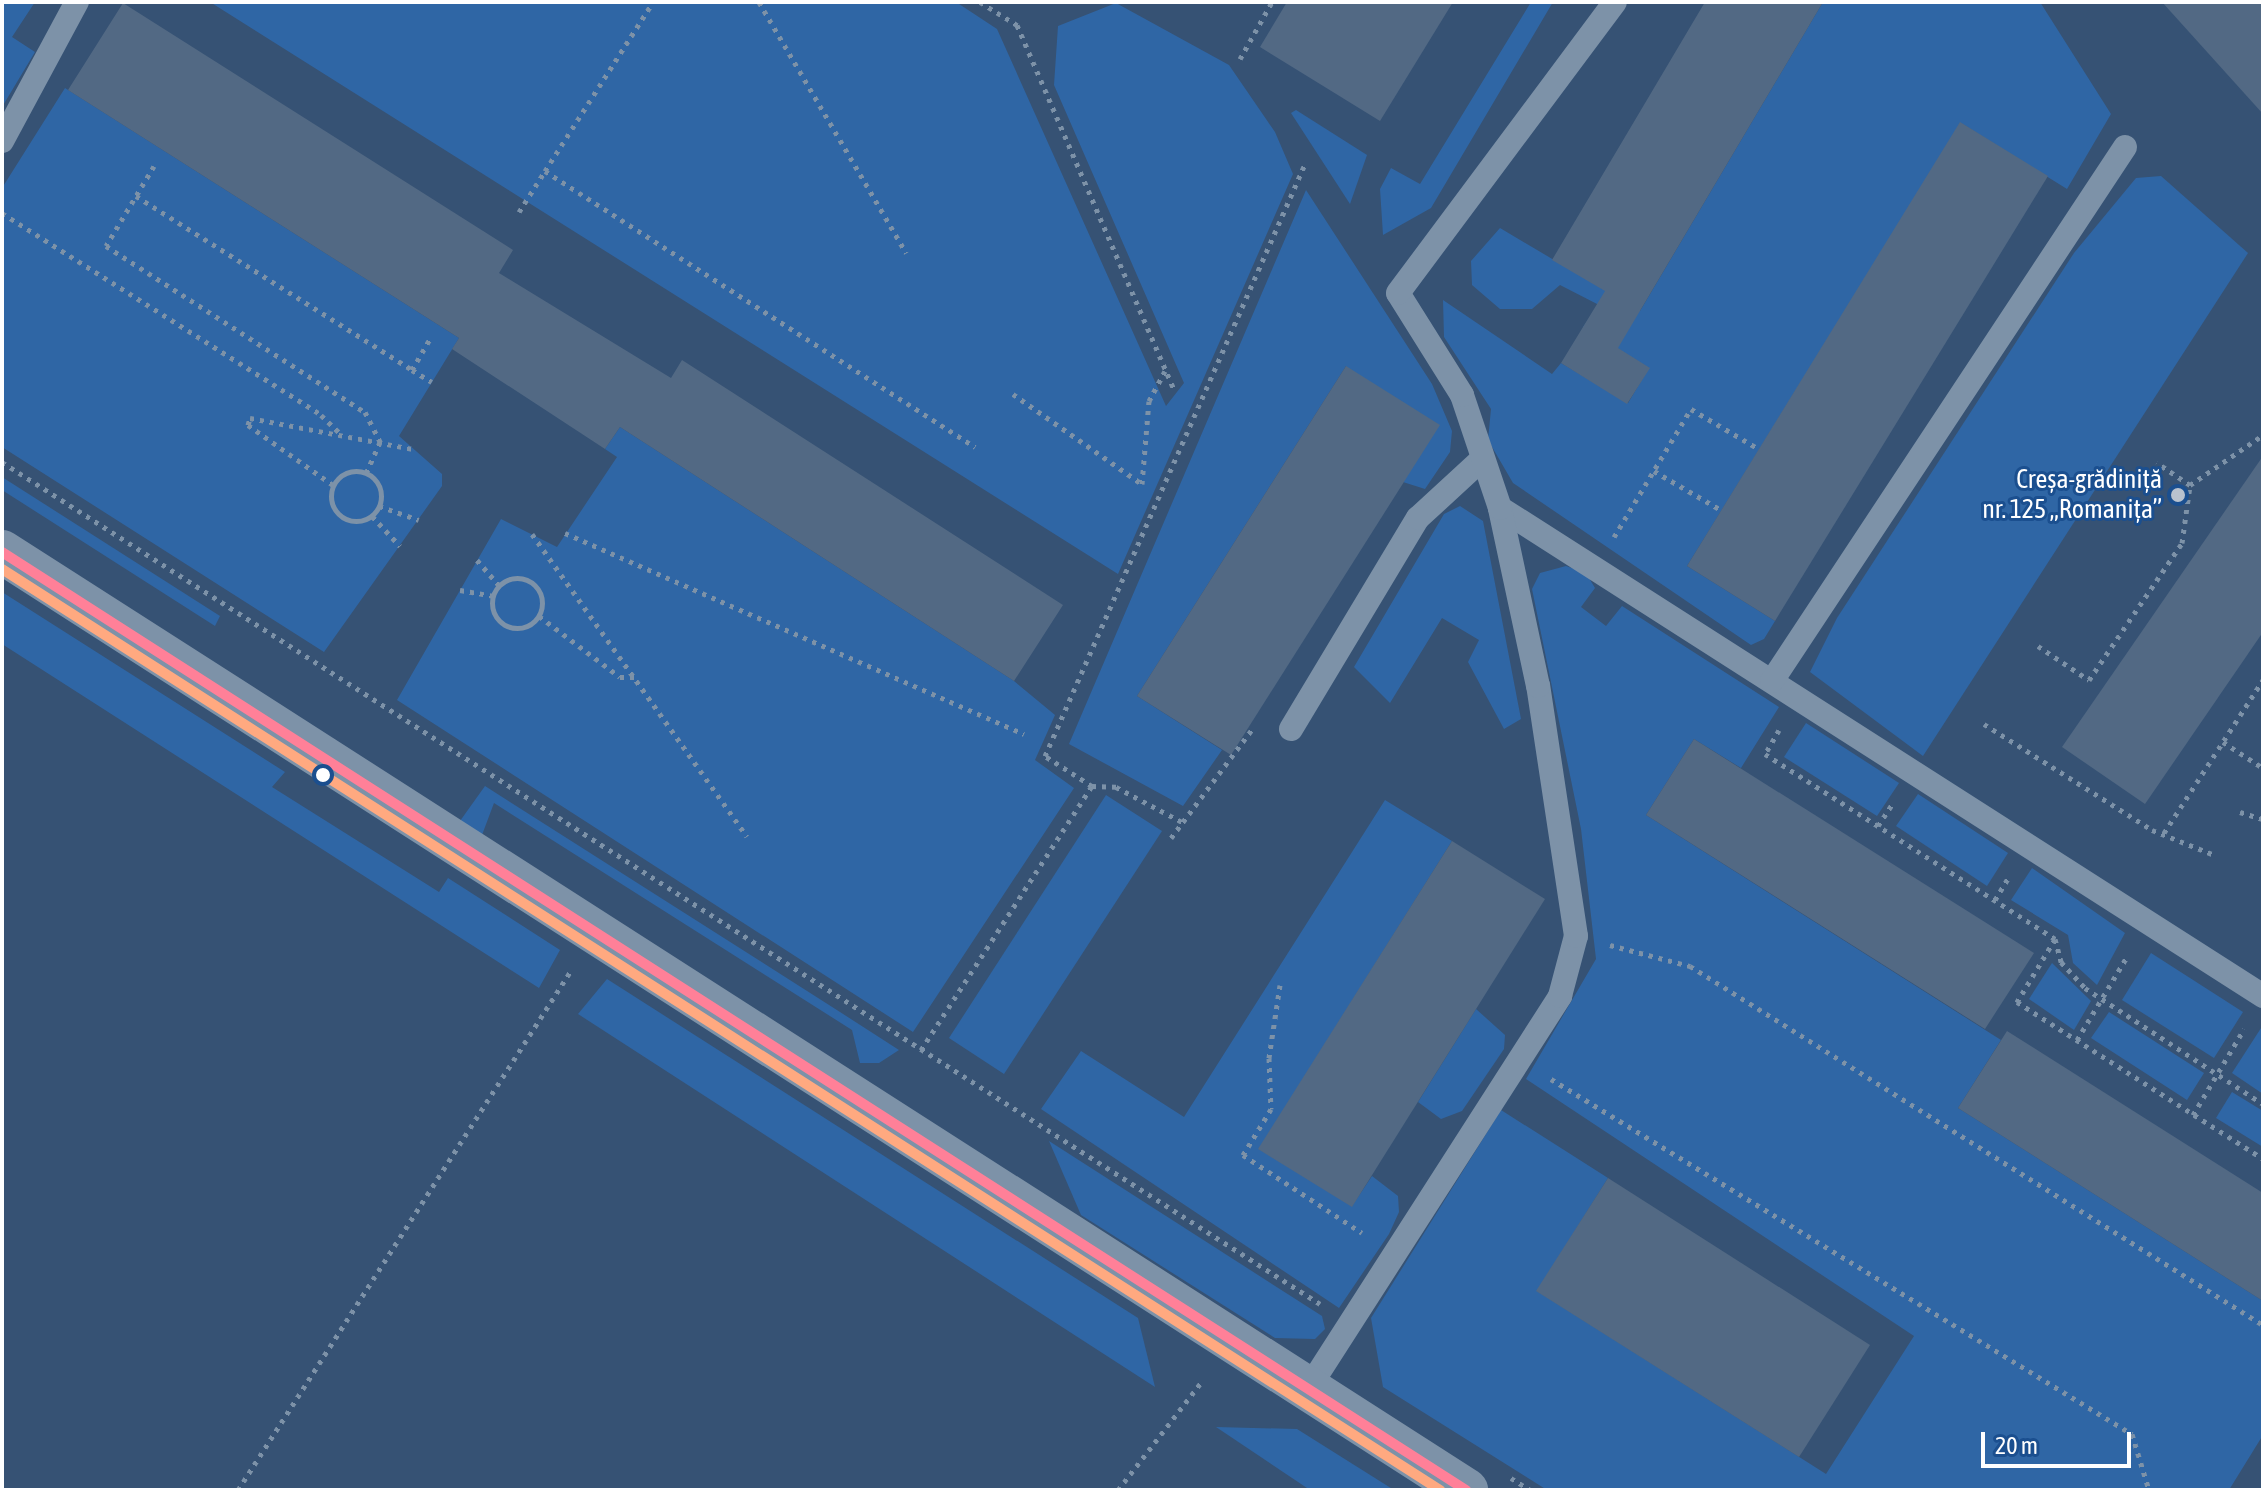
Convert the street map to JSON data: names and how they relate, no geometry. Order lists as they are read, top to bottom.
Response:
{
  "places": ["Creșa-grădiniță nr. 125 „Romanița”"],
  "scale_bar": "20 m"
}
